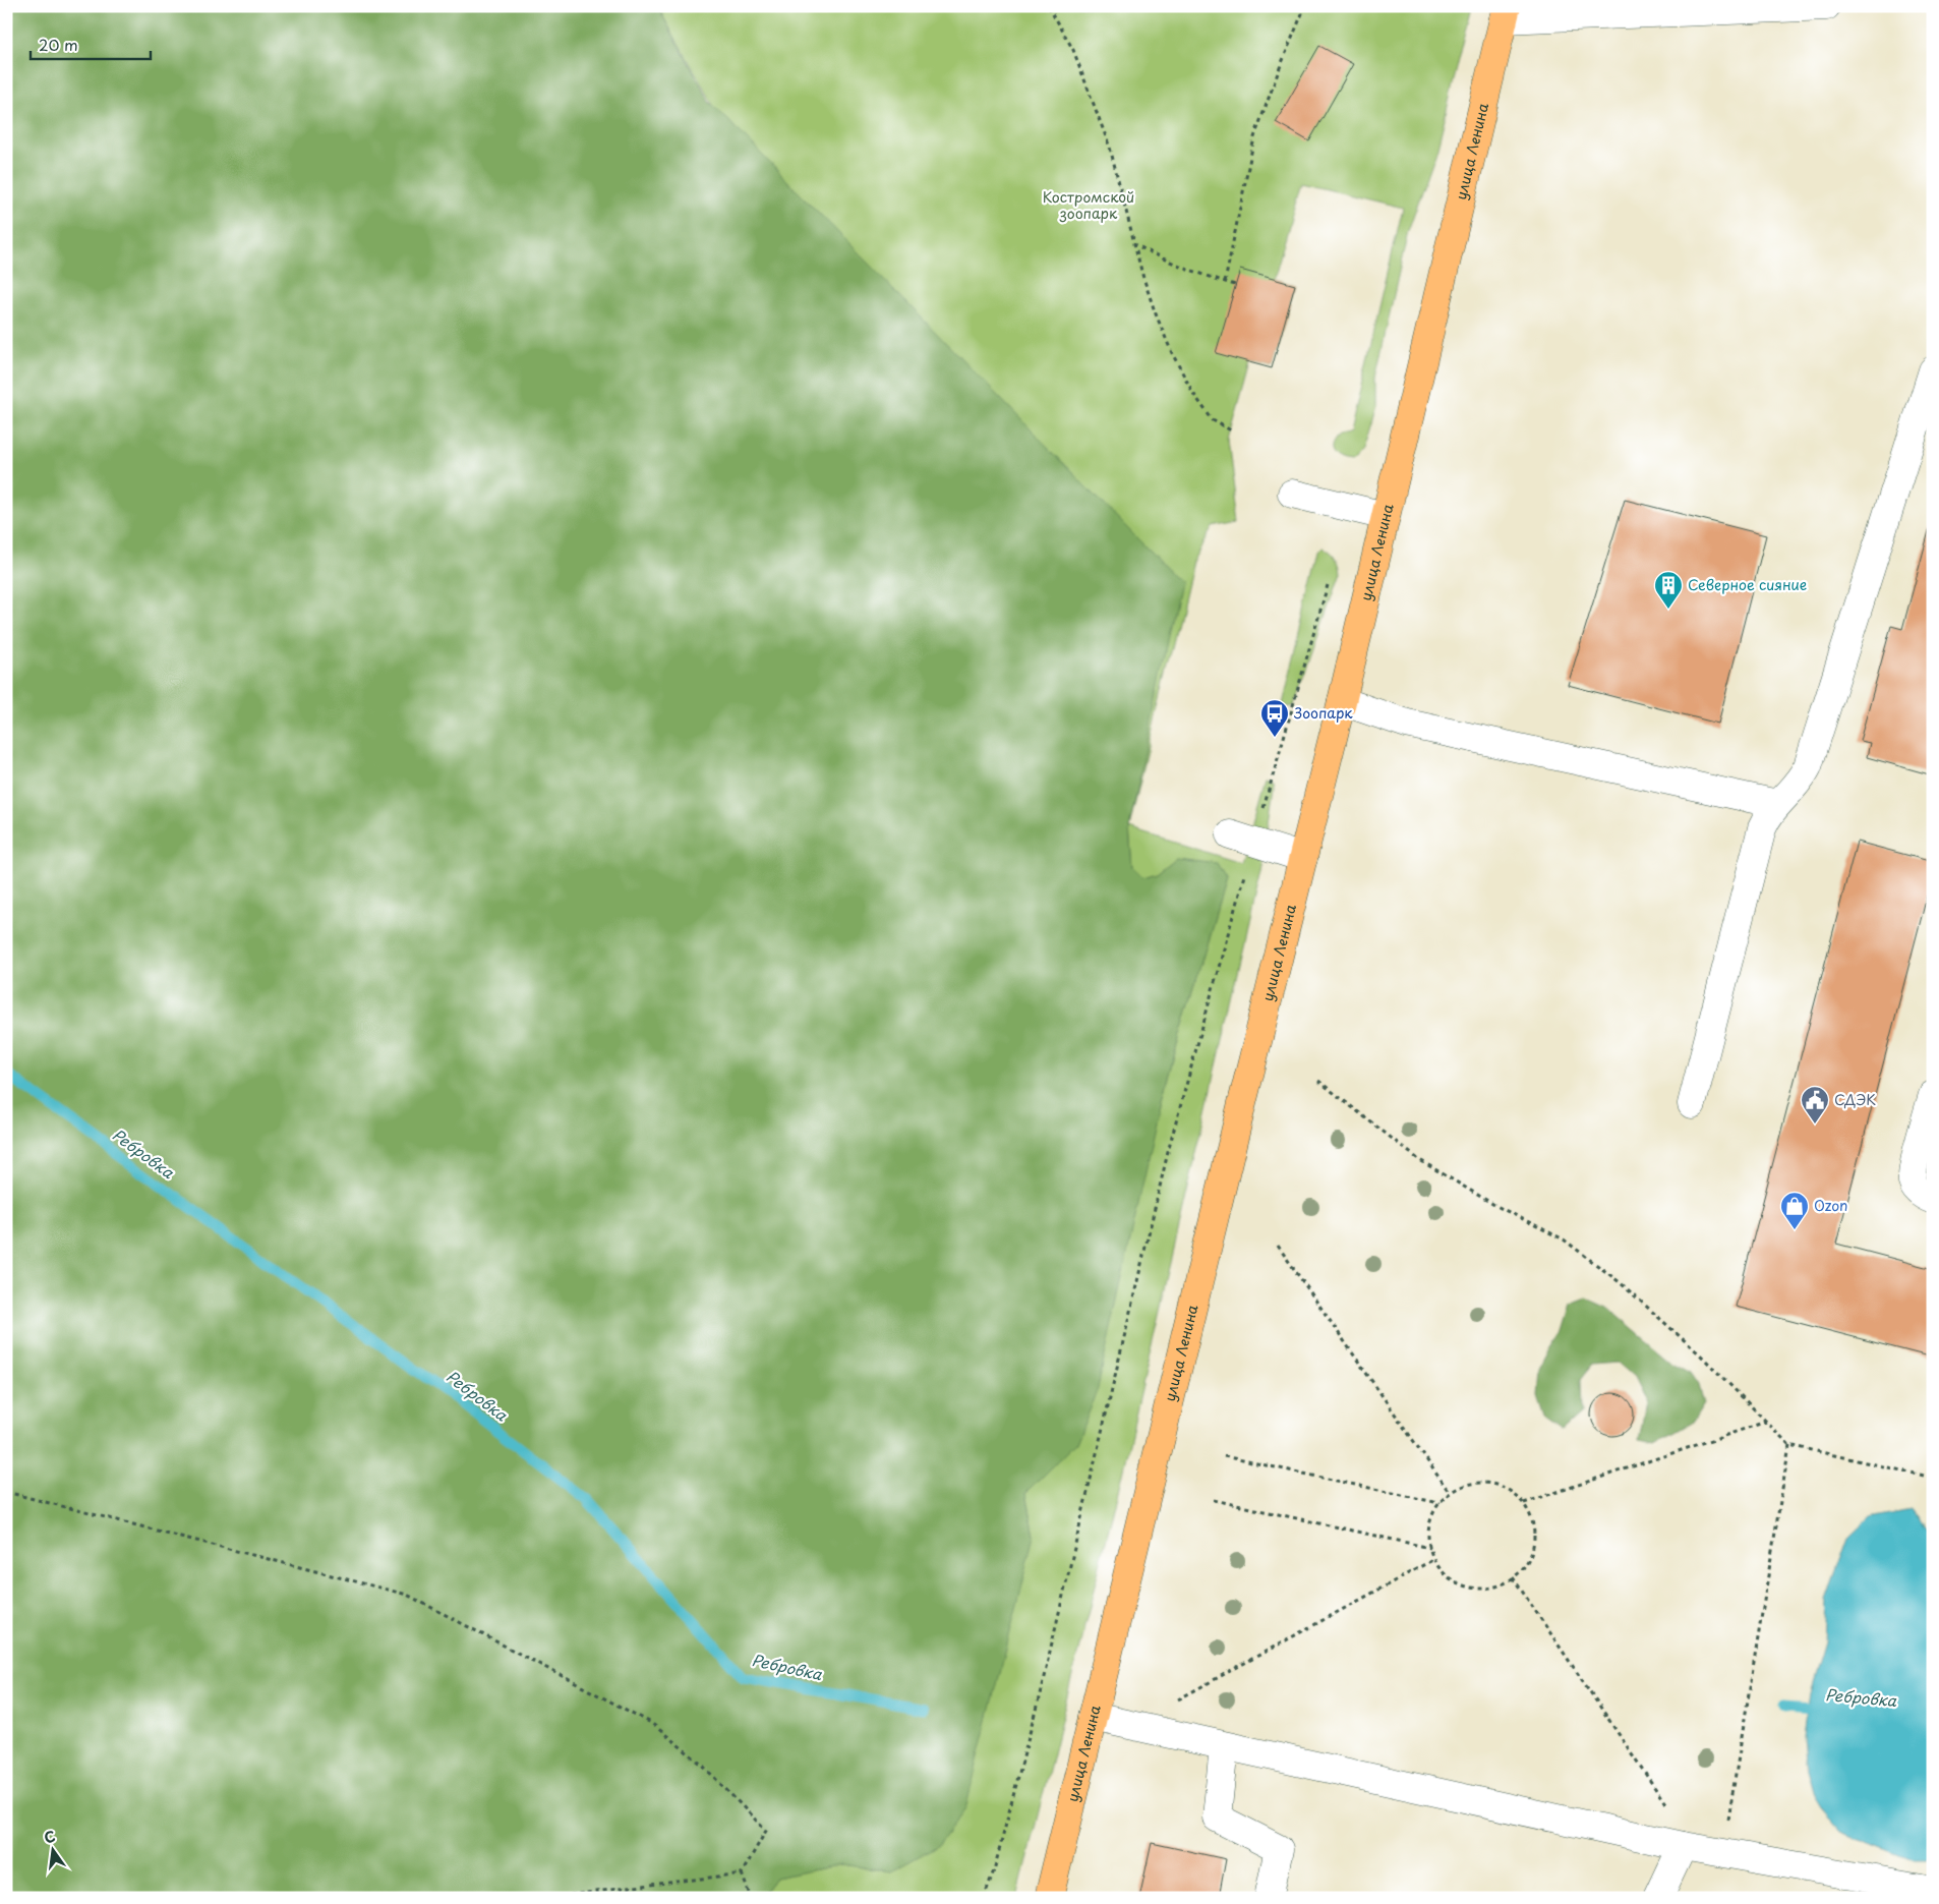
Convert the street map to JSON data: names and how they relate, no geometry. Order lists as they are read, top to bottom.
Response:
{
  "streets": {
    "main road": ["улица Ленина"]
  },
  "water": ["Ребровка"],
  "parks": ["Костромской зоопарк"],
  "places": {
    "building": ["Северное сияние"],
    "bus stop": ["Зоопарк"],
    "public building": ["СДЭК"],
    "shop": ["Ozon"]
  },
  "scale_bar": "20 m",
  "north": "top"
}
